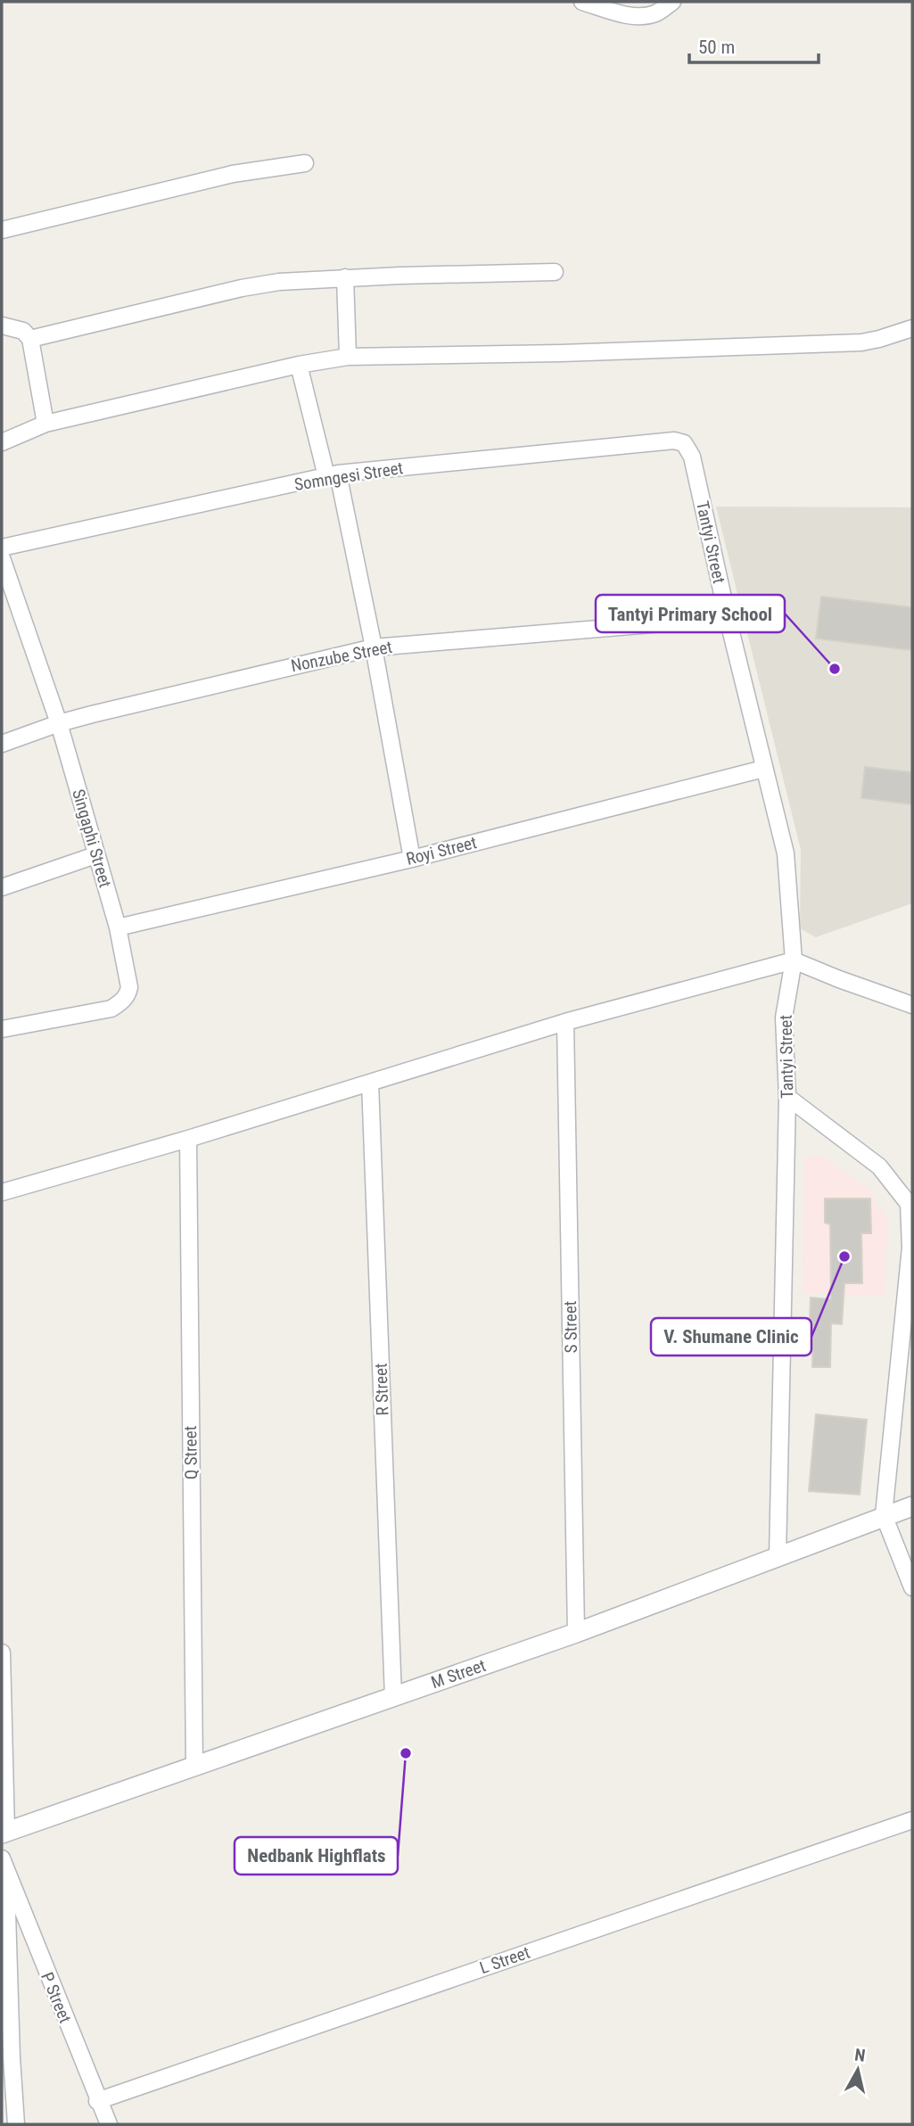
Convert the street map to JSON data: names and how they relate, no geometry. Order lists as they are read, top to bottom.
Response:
{
  "streets": {
    "street": [
      "Somngesi Street",
      "Tantyi Street",
      "Nonzube Street",
      "Singaphi Street",
      "Royi Street",
      "S Street",
      "R Street",
      "Q Street",
      "M Street",
      "L Street",
      "P Street"
    ]
  },
  "crossings": [
    ["Somngesi Street", "Tantyi Street"],
    ["Tantyi Street", "Nonzube Street"],
    ["Tantyi Street", "Royi Street"],
    ["Tantyi Street", "M Street"],
    ["Nonzube Street", "Singaphi Street"],
    ["Singaphi Street", "Royi Street"],
    ["S Street", "M Street"],
    ["R Street", "M Street"],
    ["Q Street", "M Street"],
    ["L Street", "P Street"]
  ],
  "places": ["Tantyi Primary School", "V. Shumane Clinic", "Nedbank Highflats"],
  "scale_bar": "50 m",
  "north": "top"
}
